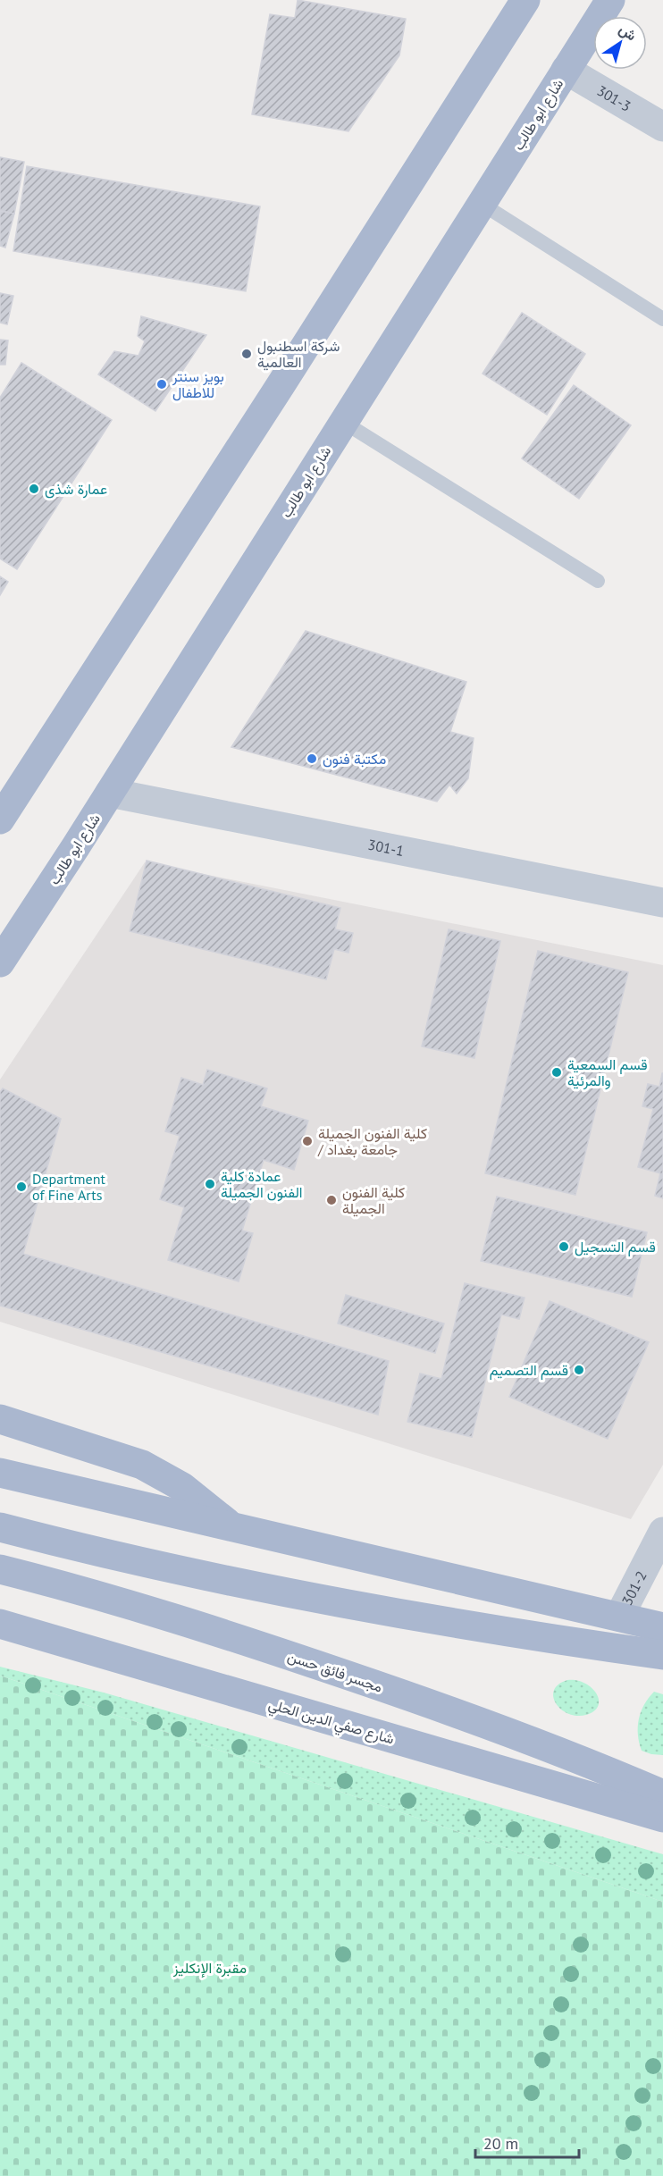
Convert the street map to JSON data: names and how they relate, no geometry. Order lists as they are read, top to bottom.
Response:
{
  "streets": {
    "main road": ["شارع ابو طالب", "مجسر فائق حسن", "شارع صفي الدين الحلي"],
    "street": ["301-3", "301-1", "301-2"]
  },
  "crossings": [
    ["301-3", "شارع ابو طالب"],
    ["شارع ابو طالب", "301-1"]
  ],
  "parks": ["مقبرة الإنكليز"],
  "places": [
    "شركة اسطنبول العالمية",
    "بويز سنتر للاطفال",
    "عمارة شذى",
    "مكتبة فنون",
    "قسم السمعية والمرئية",
    "كلية الفنون الجميلة / جامعة بغداد",
    "عمادة كلية الفنون الجميلة",
    "Department of Fine Arts",
    "كلية الفنون الجميلة",
    "قسم التسجيل",
    "قسم التصميم"
  ],
  "scale_bar": "20 m",
  "north": "top right"
}
